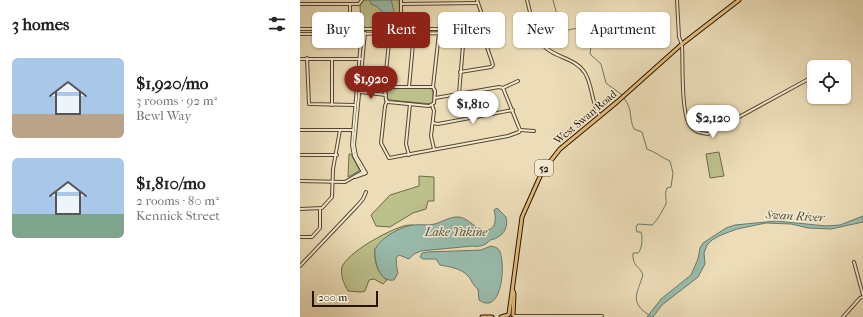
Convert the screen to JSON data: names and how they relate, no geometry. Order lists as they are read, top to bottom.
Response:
{
  "streets": {
    "main road": ["West Swan Road", "52"]
  },
  "water": ["Swan River", "Lake Yakine"],
  "scale_bar": "200 m",
  "page": {
    "heading": "3 homes",
    "chip": [
      "Buy",
      "Rent",
      "Filters",
      "New",
      "Apartment"
    ],
    "list": [
      {
        "name": "$1,920/mo",
        "note": "3 rooms · 92 m² · Bewl Way"
      },
      {
        "name": "$1,810/mo",
        "note": "2 rooms · 80 m² · Kennick Street"
      }
    ],
    "price": ["$1,920", "$1,810", "$2,120"],
    "scale": "200 m"
  }
}
